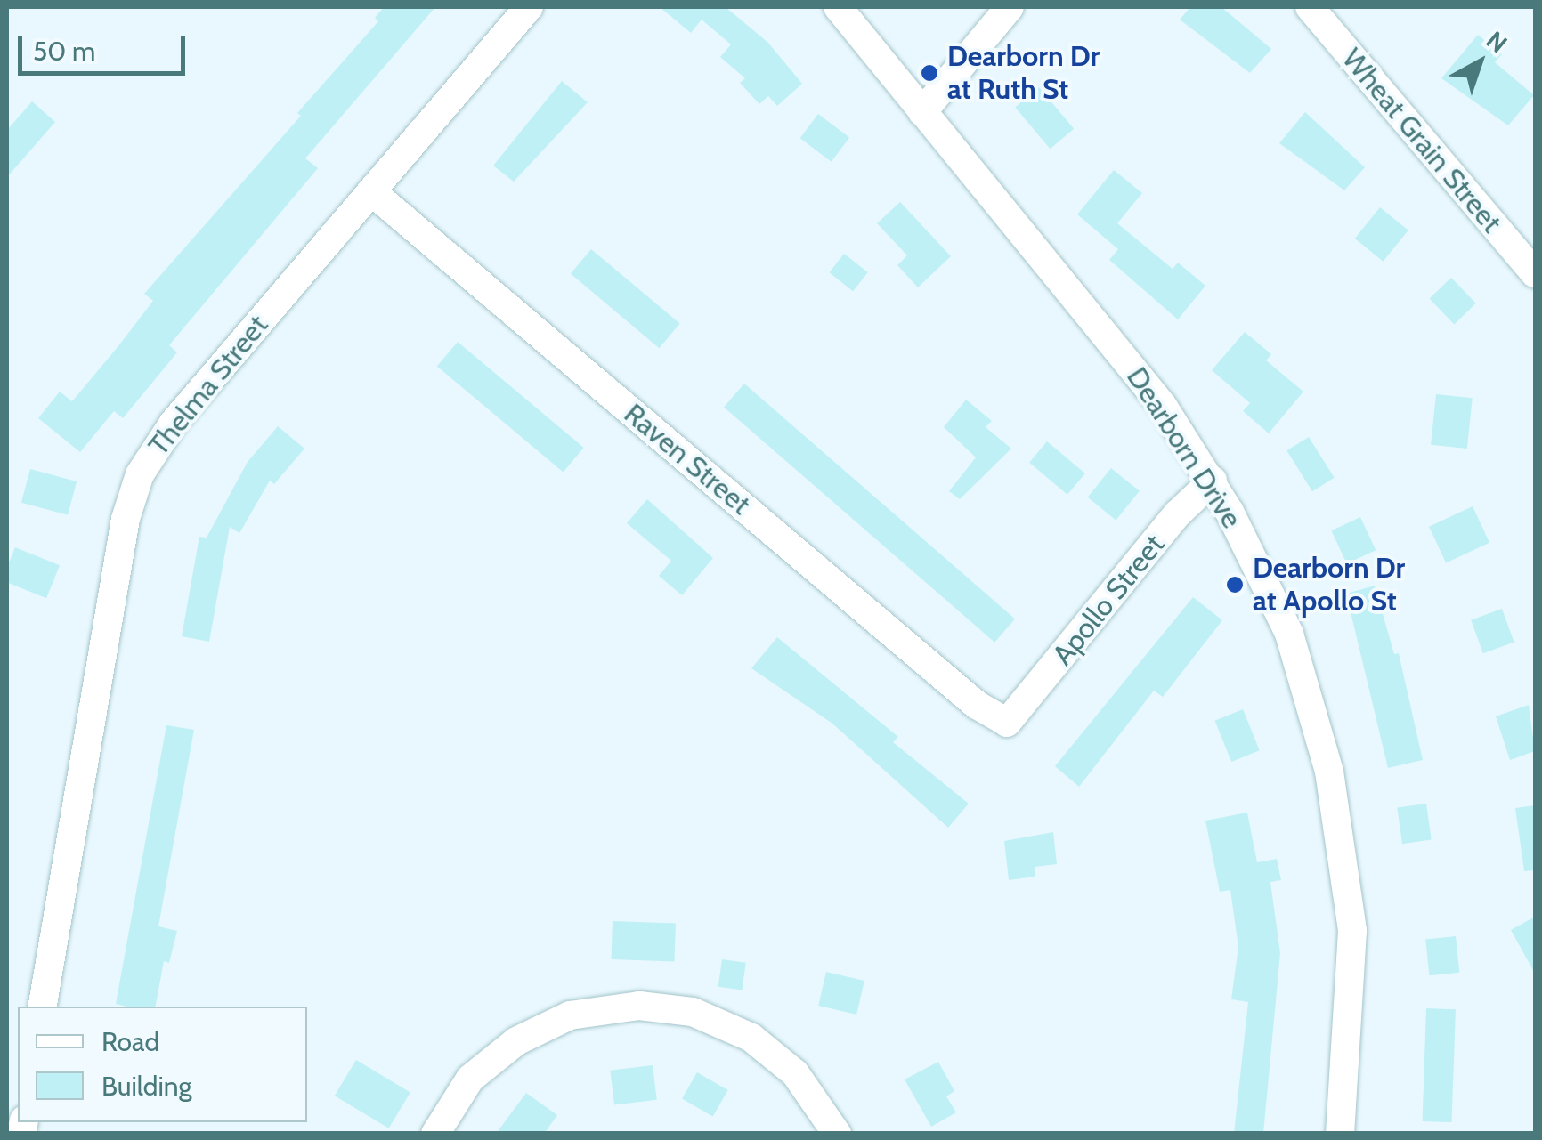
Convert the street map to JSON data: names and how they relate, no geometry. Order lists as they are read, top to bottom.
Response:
{
  "streets": {
    "street": [
      "Wheat Grain Street",
      "Thelma Street",
      "Dearborn Drive",
      "Raven Street",
      "Apollo Street"
    ]
  },
  "crossings": [
    ["Thelma Street", "Raven Street"],
    ["Dearborn Drive", "Apollo Street"],
    ["Raven Street", "Apollo Street"]
  ],
  "places": ["Dearborn Dr at Ruth St", "Dearborn Dr at Apollo St"],
  "legend": ["Road", "Building"],
  "scale_bar": "50 m",
  "north": "top right"
}
